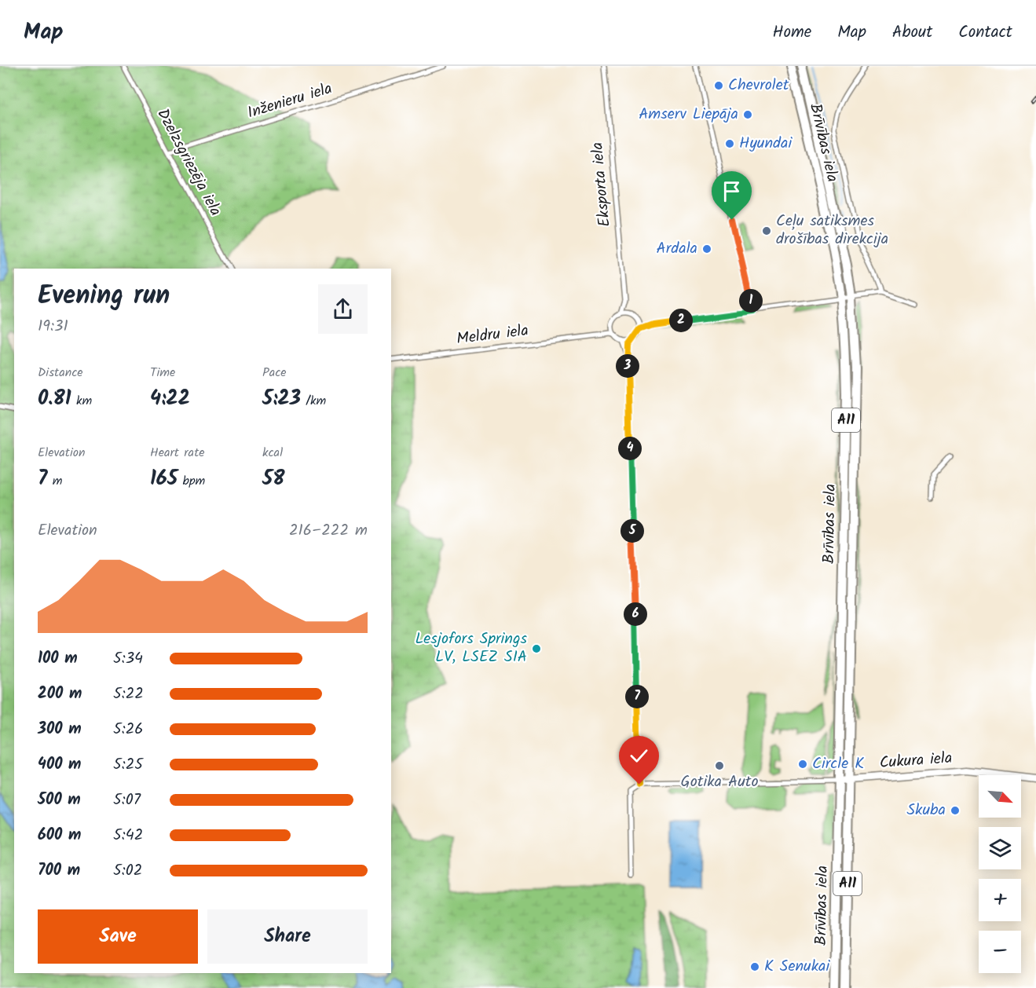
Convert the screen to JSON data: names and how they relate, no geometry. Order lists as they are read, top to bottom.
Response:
{
  "streets": {
    "highway": ["Brīvības iela", "A11"],
    "main road": ["Cukura iela"],
    "street": [
      "Inženieru iela",
      "Dzelzsgriezēja iela",
      "Eksporta iela",
      "Meldru iela"
    ]
  },
  "crossings": [
    ["Inženieru iela", "Dzelzsgriezēja iela"],
    ["Brīvības iela", "Cukura iela"],
    ["Eksporta iela", "Meldru iela"]
  ],
  "places": [
    "Chevrolet",
    "Amserv Liepāja",
    "Hyundai",
    "Ceļu satiksmes drošības direkcija",
    "Ardala",
    "Lesjofors Springs LV, LSEZ SIA",
    "Circle K",
    "Gotika Auto",
    "Skuba",
    "K Senukai"
  ],
  "north": "bottom right",
  "page": {
    "header": "Map",
    "nav": [
      "Home",
      "Map",
      "About",
      "Contact"
    ],
    "heading": ["Evening run", "19:31"],
    "pins": [
      "1",
      "2",
      "3",
      "4",
      "5",
      "6",
      "7"
    ],
    "stats": [
      ["Distance", "0.81 km"],
      ["Time", "4:22"],
      ["Pace", "5:23 /km"],
      ["Elevation", "7 m"],
      ["Heart rate", "165 bpm"],
      ["kcal", "58"]
    ],
    "chart": ["Elevation", "216–222 m"],
    "list": [
      {
        "name": "100 m",
        "note": "5:34"
      },
      {
        "name": "200 m",
        "note": "5:22"
      },
      {
        "name": "300 m",
        "note": "5:26"
      },
      {
        "name": "400 m",
        "note": "5:25"
      },
      {
        "name": "500 m",
        "note": "5:07"
      },
      {
        "name": "600 m",
        "note": "5:42"
      },
      {
        "name": "700 m",
        "note": "5:02"
      }
    ],
    "map_buttons": ["+", "−"],
    "buttons": ["Save", "Share"]
  }
}
